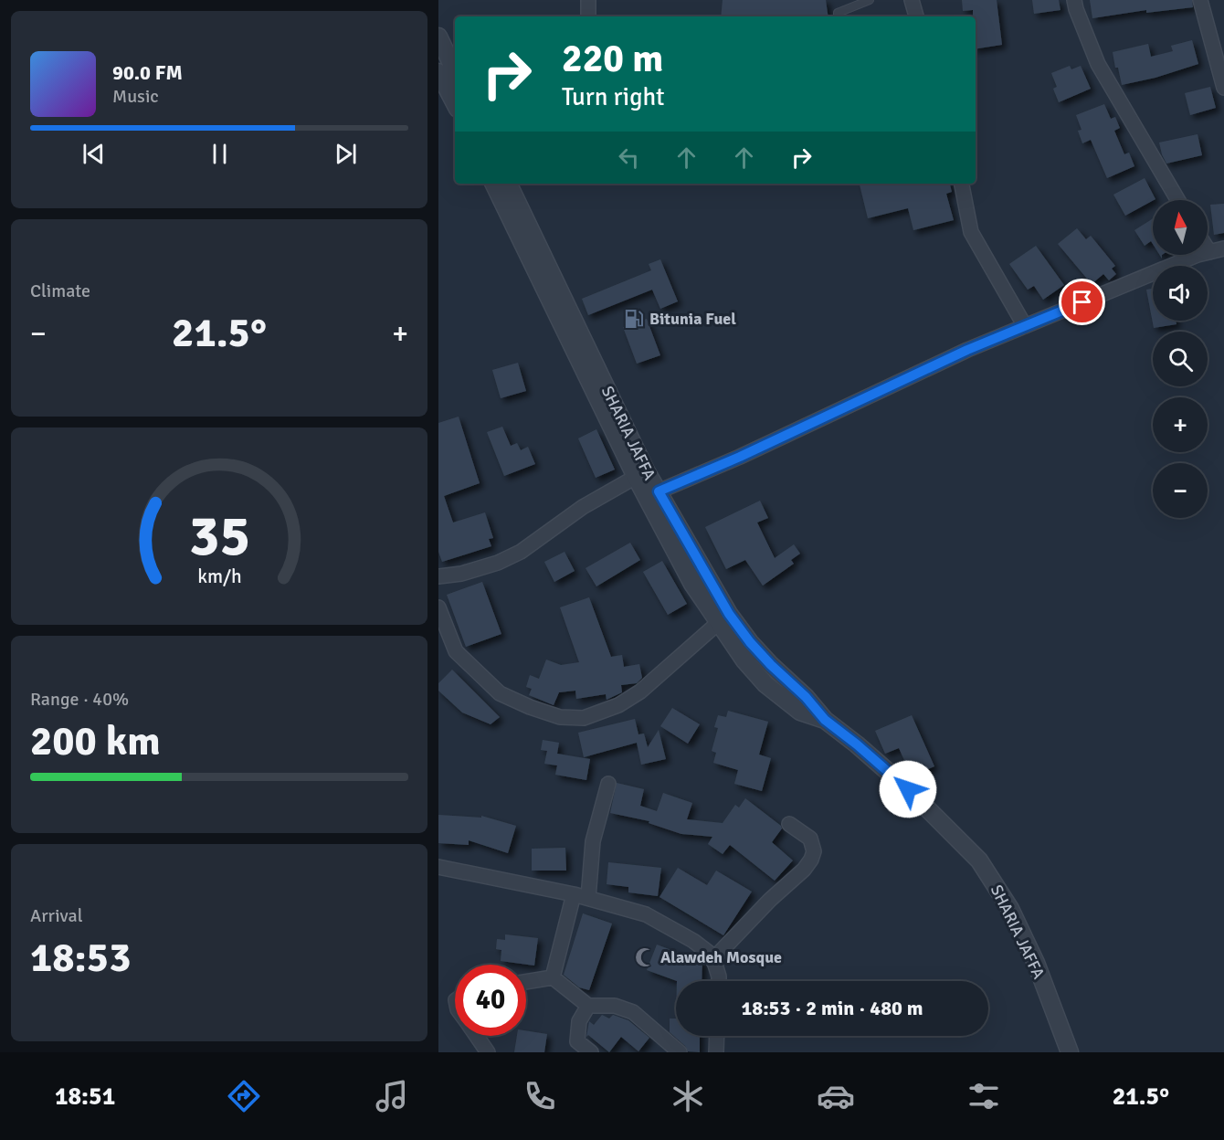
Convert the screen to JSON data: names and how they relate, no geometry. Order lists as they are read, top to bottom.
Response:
{
  "streets": {
    "street": ["SHARIA JAFFA"]
  },
  "places": {
    "fuel station": ["Bitunia Fuel"],
    "mosque": ["Alawdeh Mosque"]
  },
  "north": "top",
  "page": {
    "turn": ["220 m", "Turn right"],
    "song": ["90.0 FM", "Music"],
    "map_buttons": ["+", "−"],
    "tile": [
      "Climate",
      ["Range · 40%", "200 km"],
      ["Arrival", "18:53"]
    ],
    "heat": ["−", "21.5°", "+"],
    "limit": "40",
    "trip": "18:53 · 2 min · 480 m",
    "tabs": ["18:51", "21.5°"],
    "gauge": ["35", "km/h"]
  }
}
